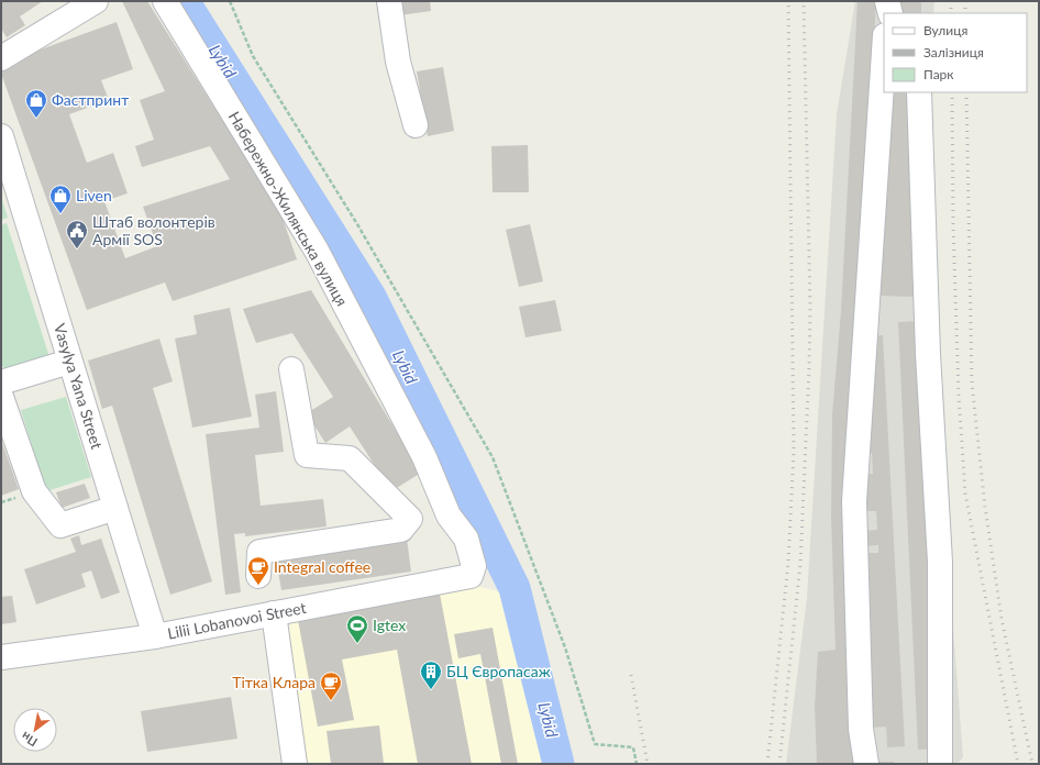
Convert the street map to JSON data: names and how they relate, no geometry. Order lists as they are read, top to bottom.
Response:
{
  "streets": {
    "street": ["Набережно-Жилянська вулиця", "Vasylya Yana Street", "Lilii Lobanovoi Street"]
  },
  "crossings": [
    ["Набережно-Жилянська вулиця", "Lilii Lobanovoi Street"],
    ["Vasylya Yana Street", "Lilii Lobanovoi Street"]
  ],
  "water": ["Lybid"],
  "places": {
    "shop": ["Фастпринт", "Liven"],
    "public building": ["Штаб волонтерів Армії SOS"],
    "cafe": ["Integral coffee", "Тітка Клара"],
    "sports": ["Igtex"],
    "building": ["БЦ Європасаж"]
  },
  "legend": ["Вулиця", "Залізниця", "Парк"],
  "north": "bottom left"
}
